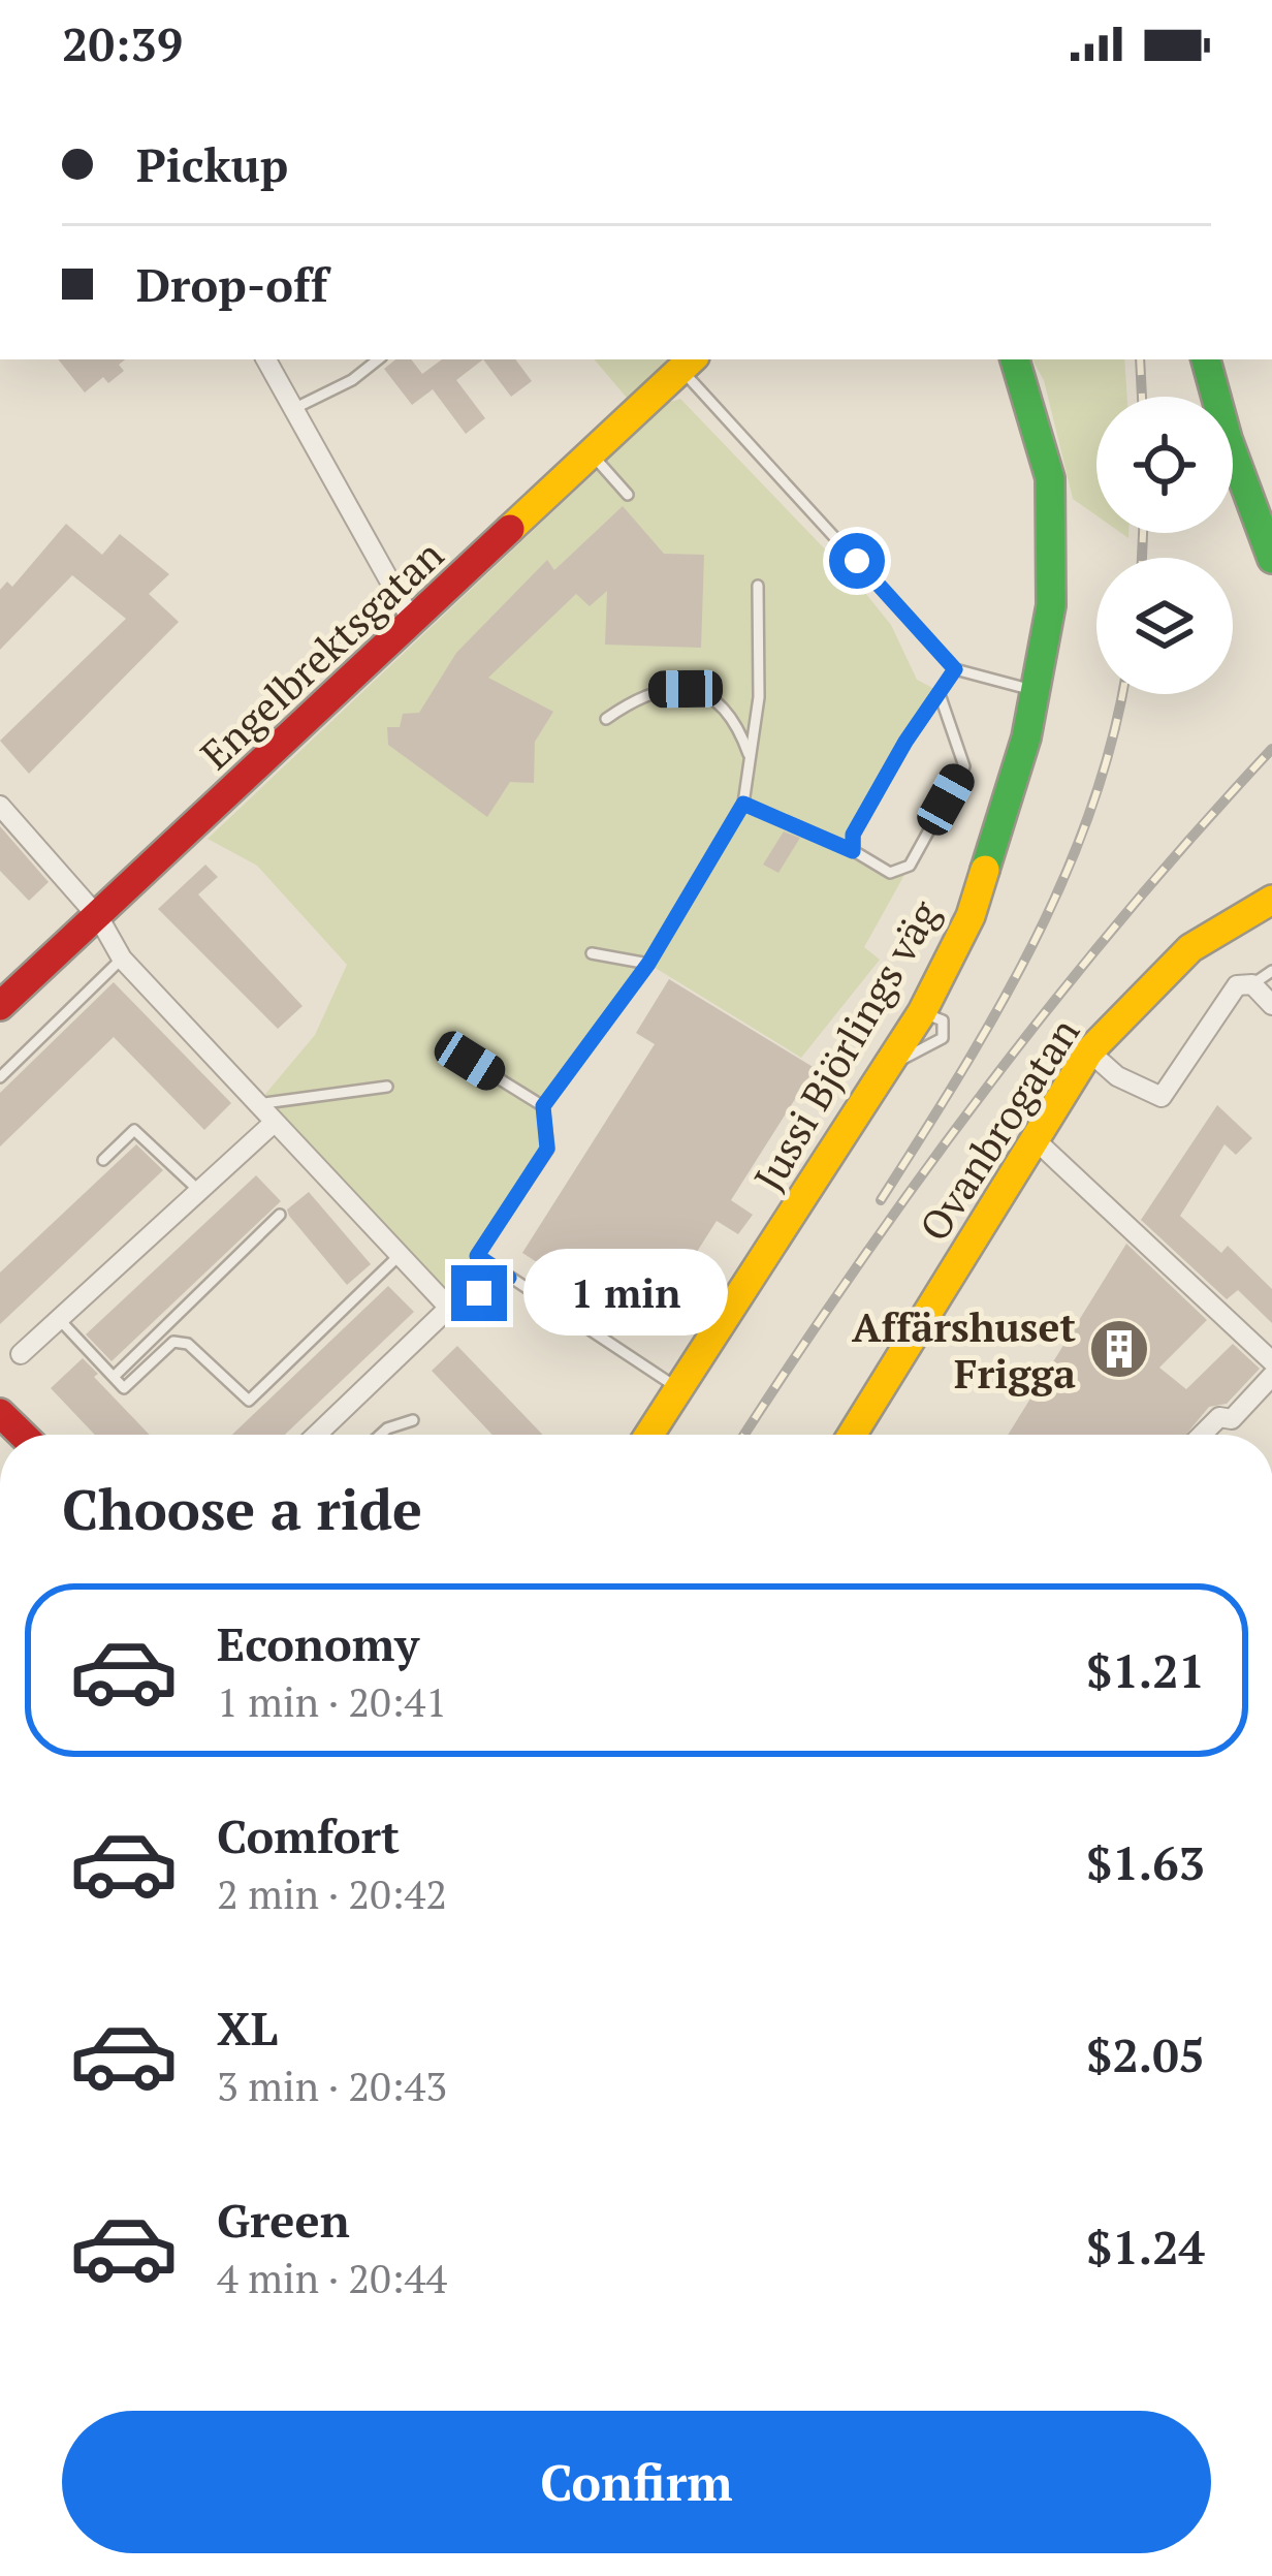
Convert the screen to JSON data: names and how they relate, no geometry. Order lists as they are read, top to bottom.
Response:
{
  "streets": {
    "street": ["Engelbrektsgatan", "Jussi Björlings väg", "Ovanbrogatan"]
  },
  "places": {
    "building": ["Affärshuset Frigga"]
  },
  "page": {
    "status": "20:39",
    "banner": ["Pickup", "Drop-off"],
    "bubble": "1 min",
    "heading": "Choose a ride",
    "list": [
      {
        "name": "Economy",
        "note": "1 min · 20:41",
        "value": "$1.21"
      },
      {
        "name": "Comfort",
        "note": "2 min · 20:42",
        "value": "$1.63"
      },
      {
        "name": "XL",
        "note": "3 min · 20:43",
        "value": "$2.05"
      },
      {
        "name": "Green",
        "note": "4 min · 20:44",
        "value": "$1.24"
      }
    ],
    "buttons": "Confirm"
  }
}
